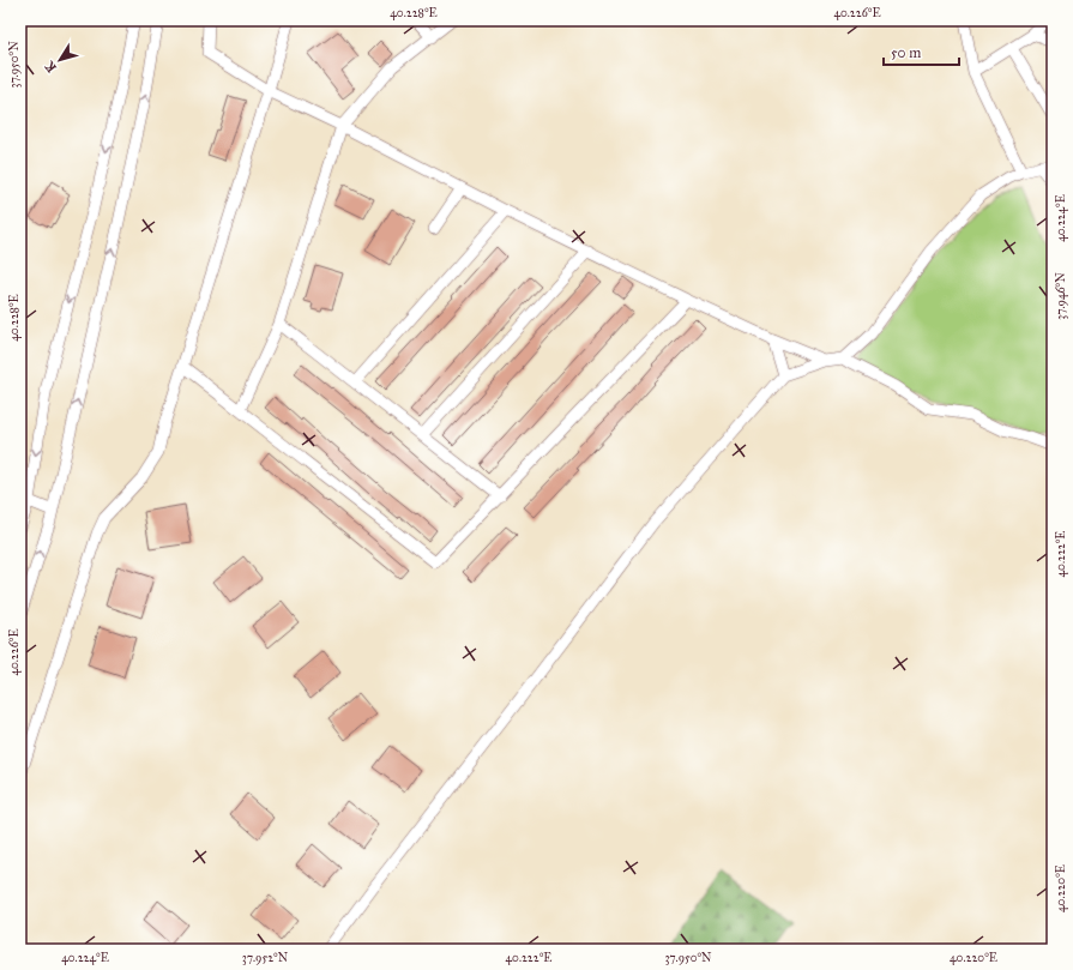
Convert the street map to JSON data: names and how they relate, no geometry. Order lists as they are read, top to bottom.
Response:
{
  "scale_bar": "50 m",
  "north": "bottom left",
  "coordinates": [
    "40.228°E",
    "40.226°E",
    "37.950°N",
    "40.224°E",
    "37.946°N",
    "40.222°E",
    "40.220°E",
    "37.952°N"
  ]
}
